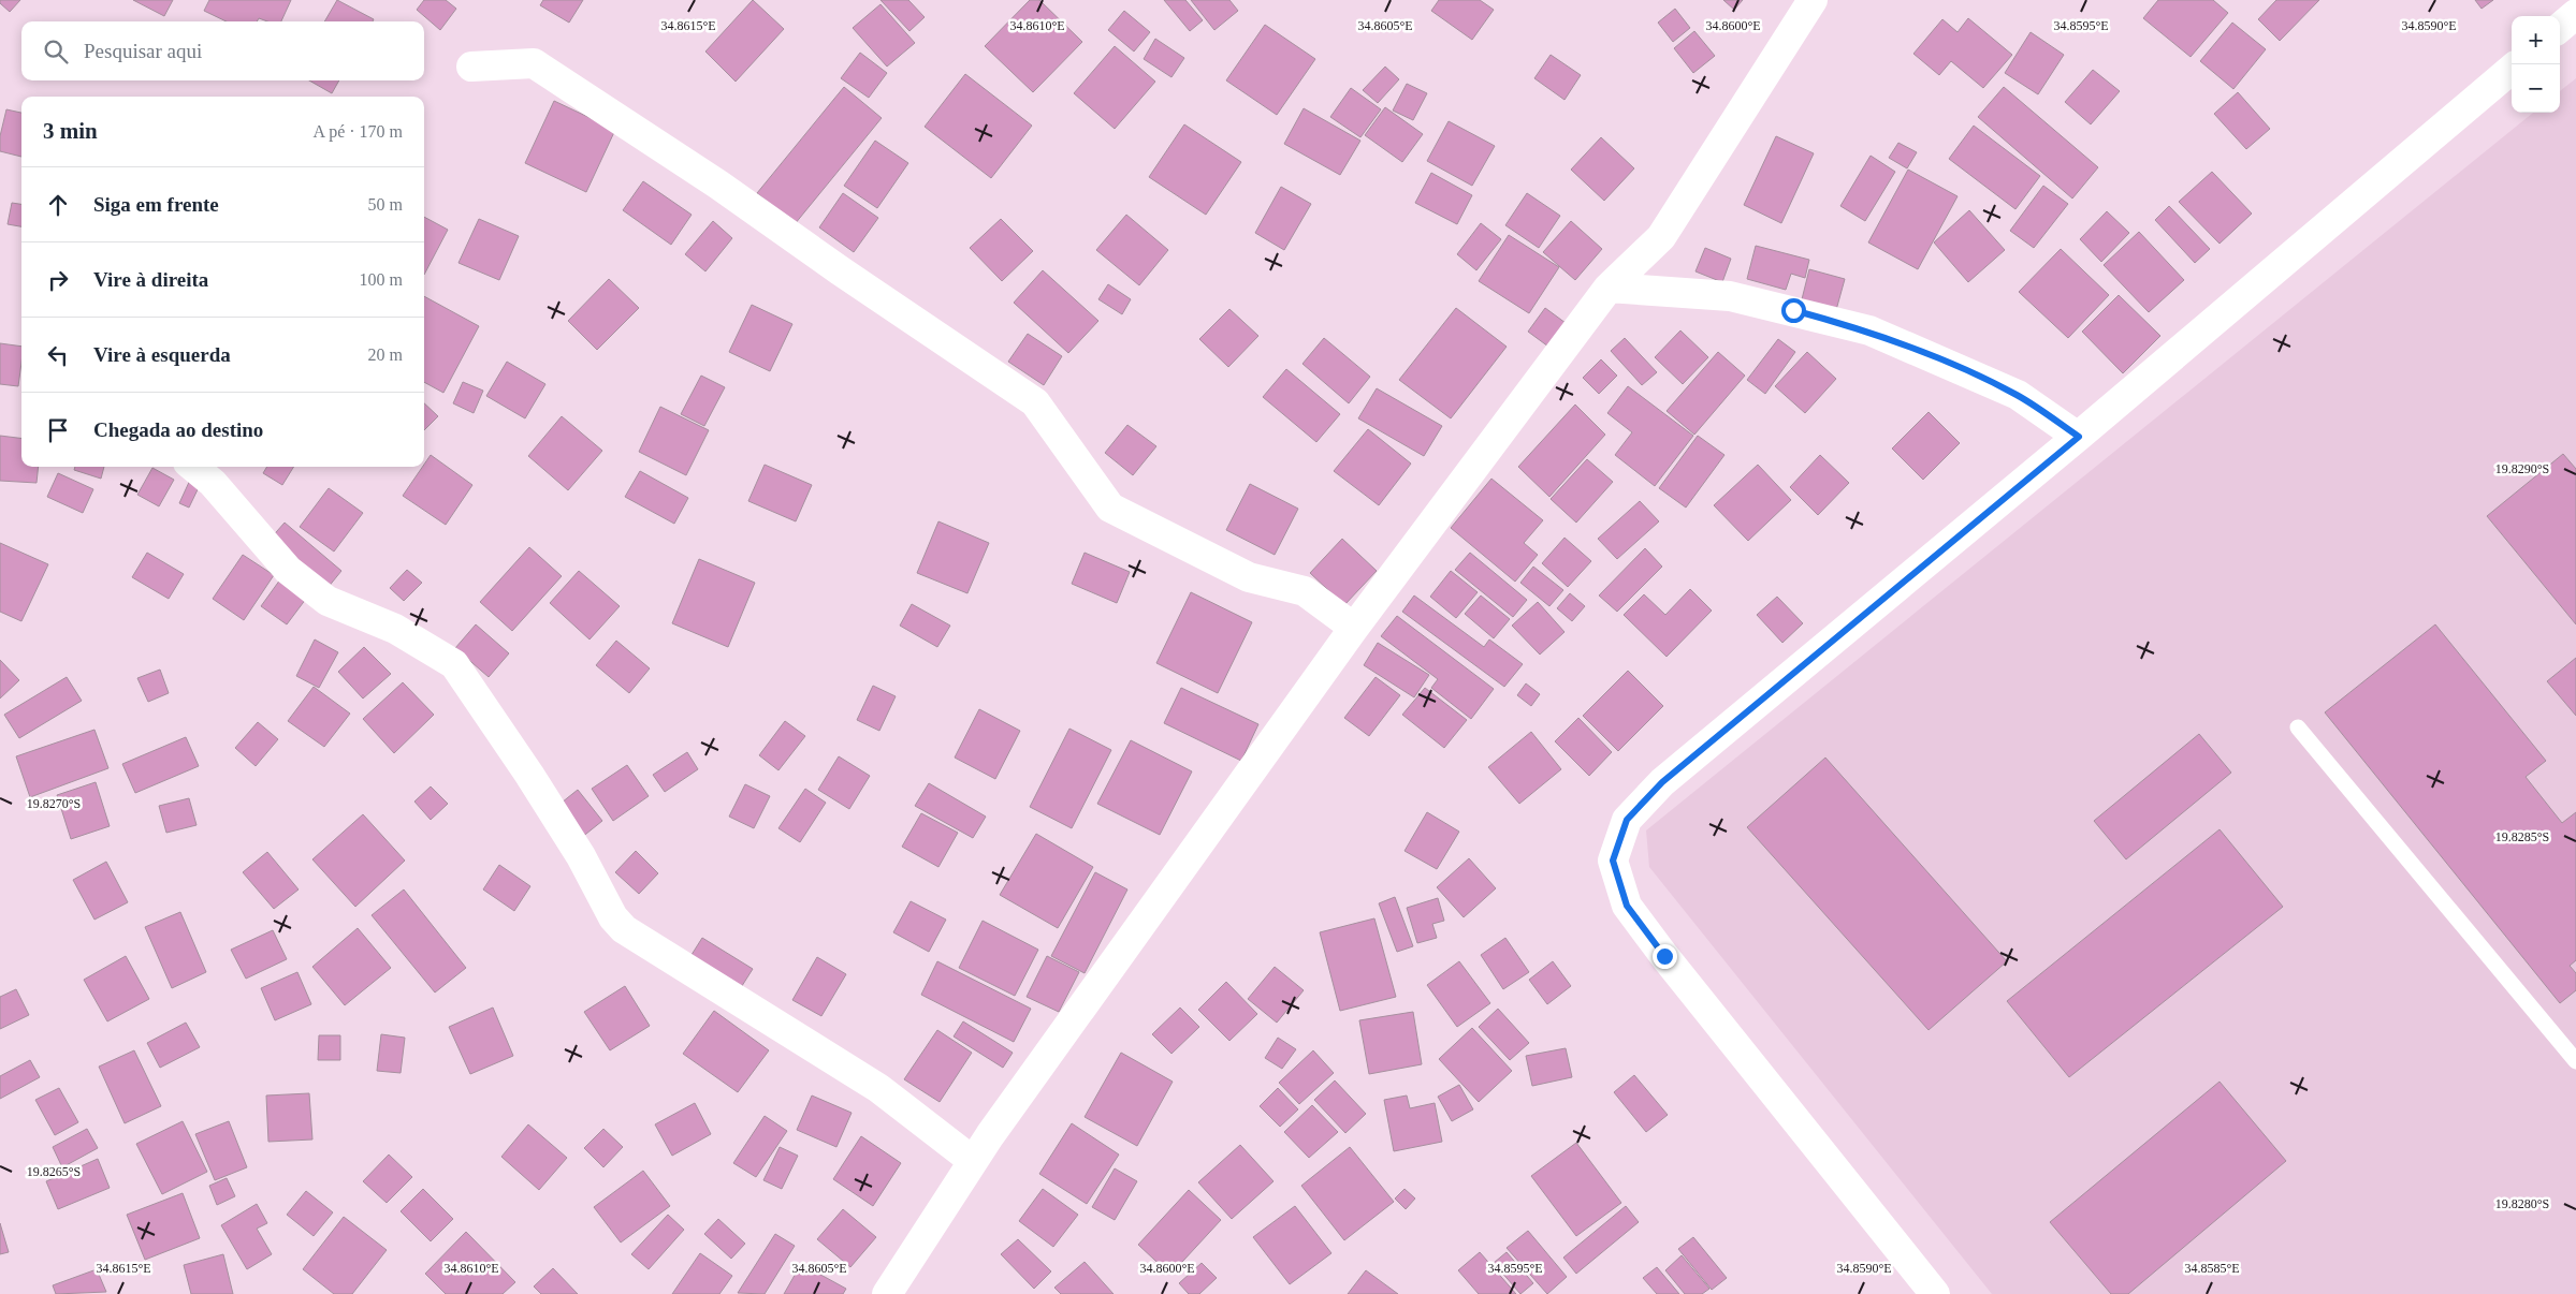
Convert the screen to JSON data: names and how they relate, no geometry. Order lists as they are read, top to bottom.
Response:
{
  "page": {
    "map_buttons": ["+", "−"],
    "search": "Pesquisar aqui",
    "heading": ["3 min", "A pé · 170 m"],
    "list": [
      ["Siga em frente", "50 m"],
      ["Vire à direita", "100 m"],
      ["Vire à esquerda", "20 m"],
      "Chegada ao destino"
    ]
  },
  "coordinates": [
    "34.8595°E",
    "34.8615°E",
    "34.8610°E",
    "34.8605°E",
    "34.8600°E",
    "34.8590°E",
    "19.8290°S",
    "19.8270°S",
    "19.8285°S",
    "19.8265°S",
    "19.8280°S",
    "34.8585°E"
  ]
}
